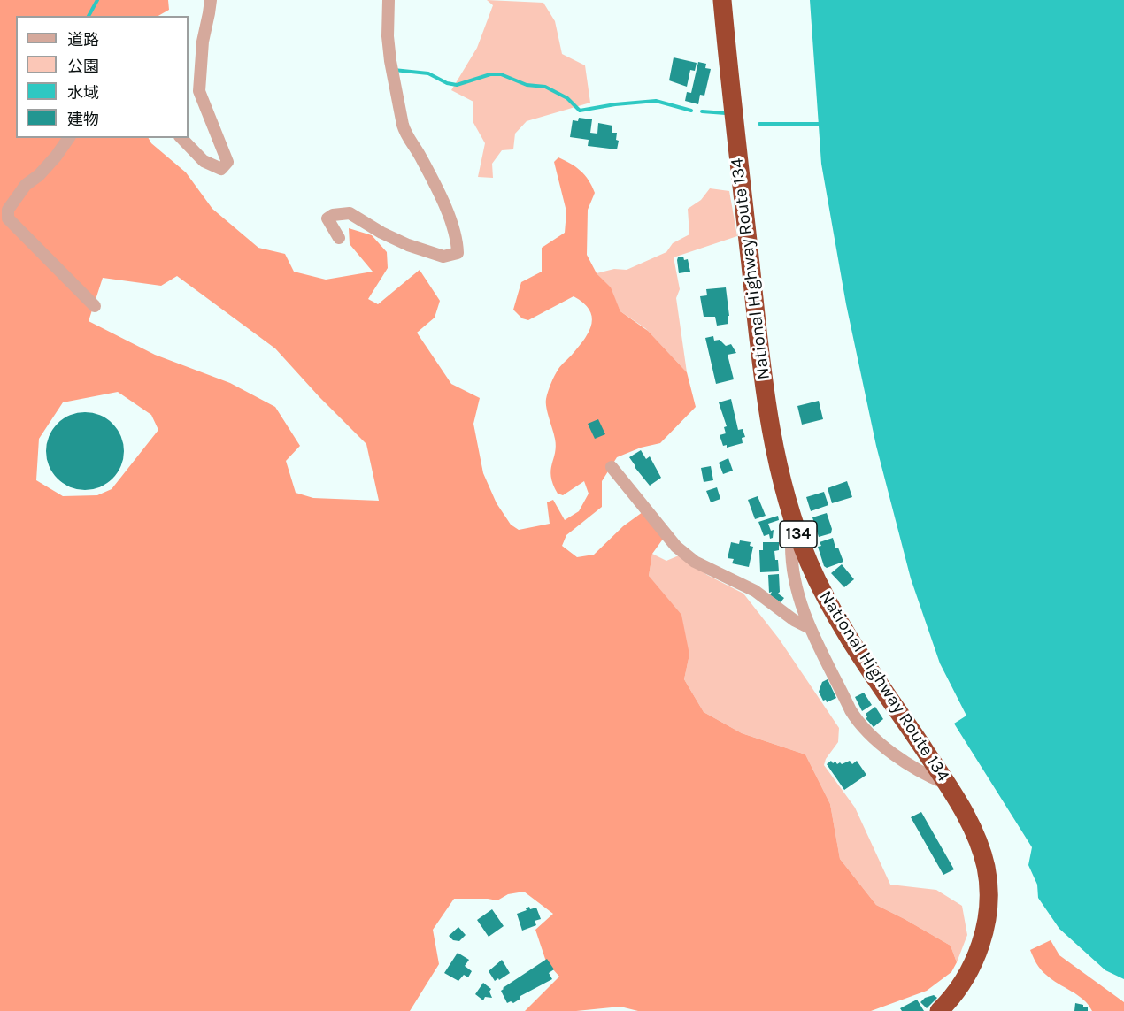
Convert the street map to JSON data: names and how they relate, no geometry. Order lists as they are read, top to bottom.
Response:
{
  "streets": {
    "highway": ["National Highway Route 134", "134"]
  },
  "legend": [
    "道路",
    "公園",
    "水域",
    "建物"
  ]
}
